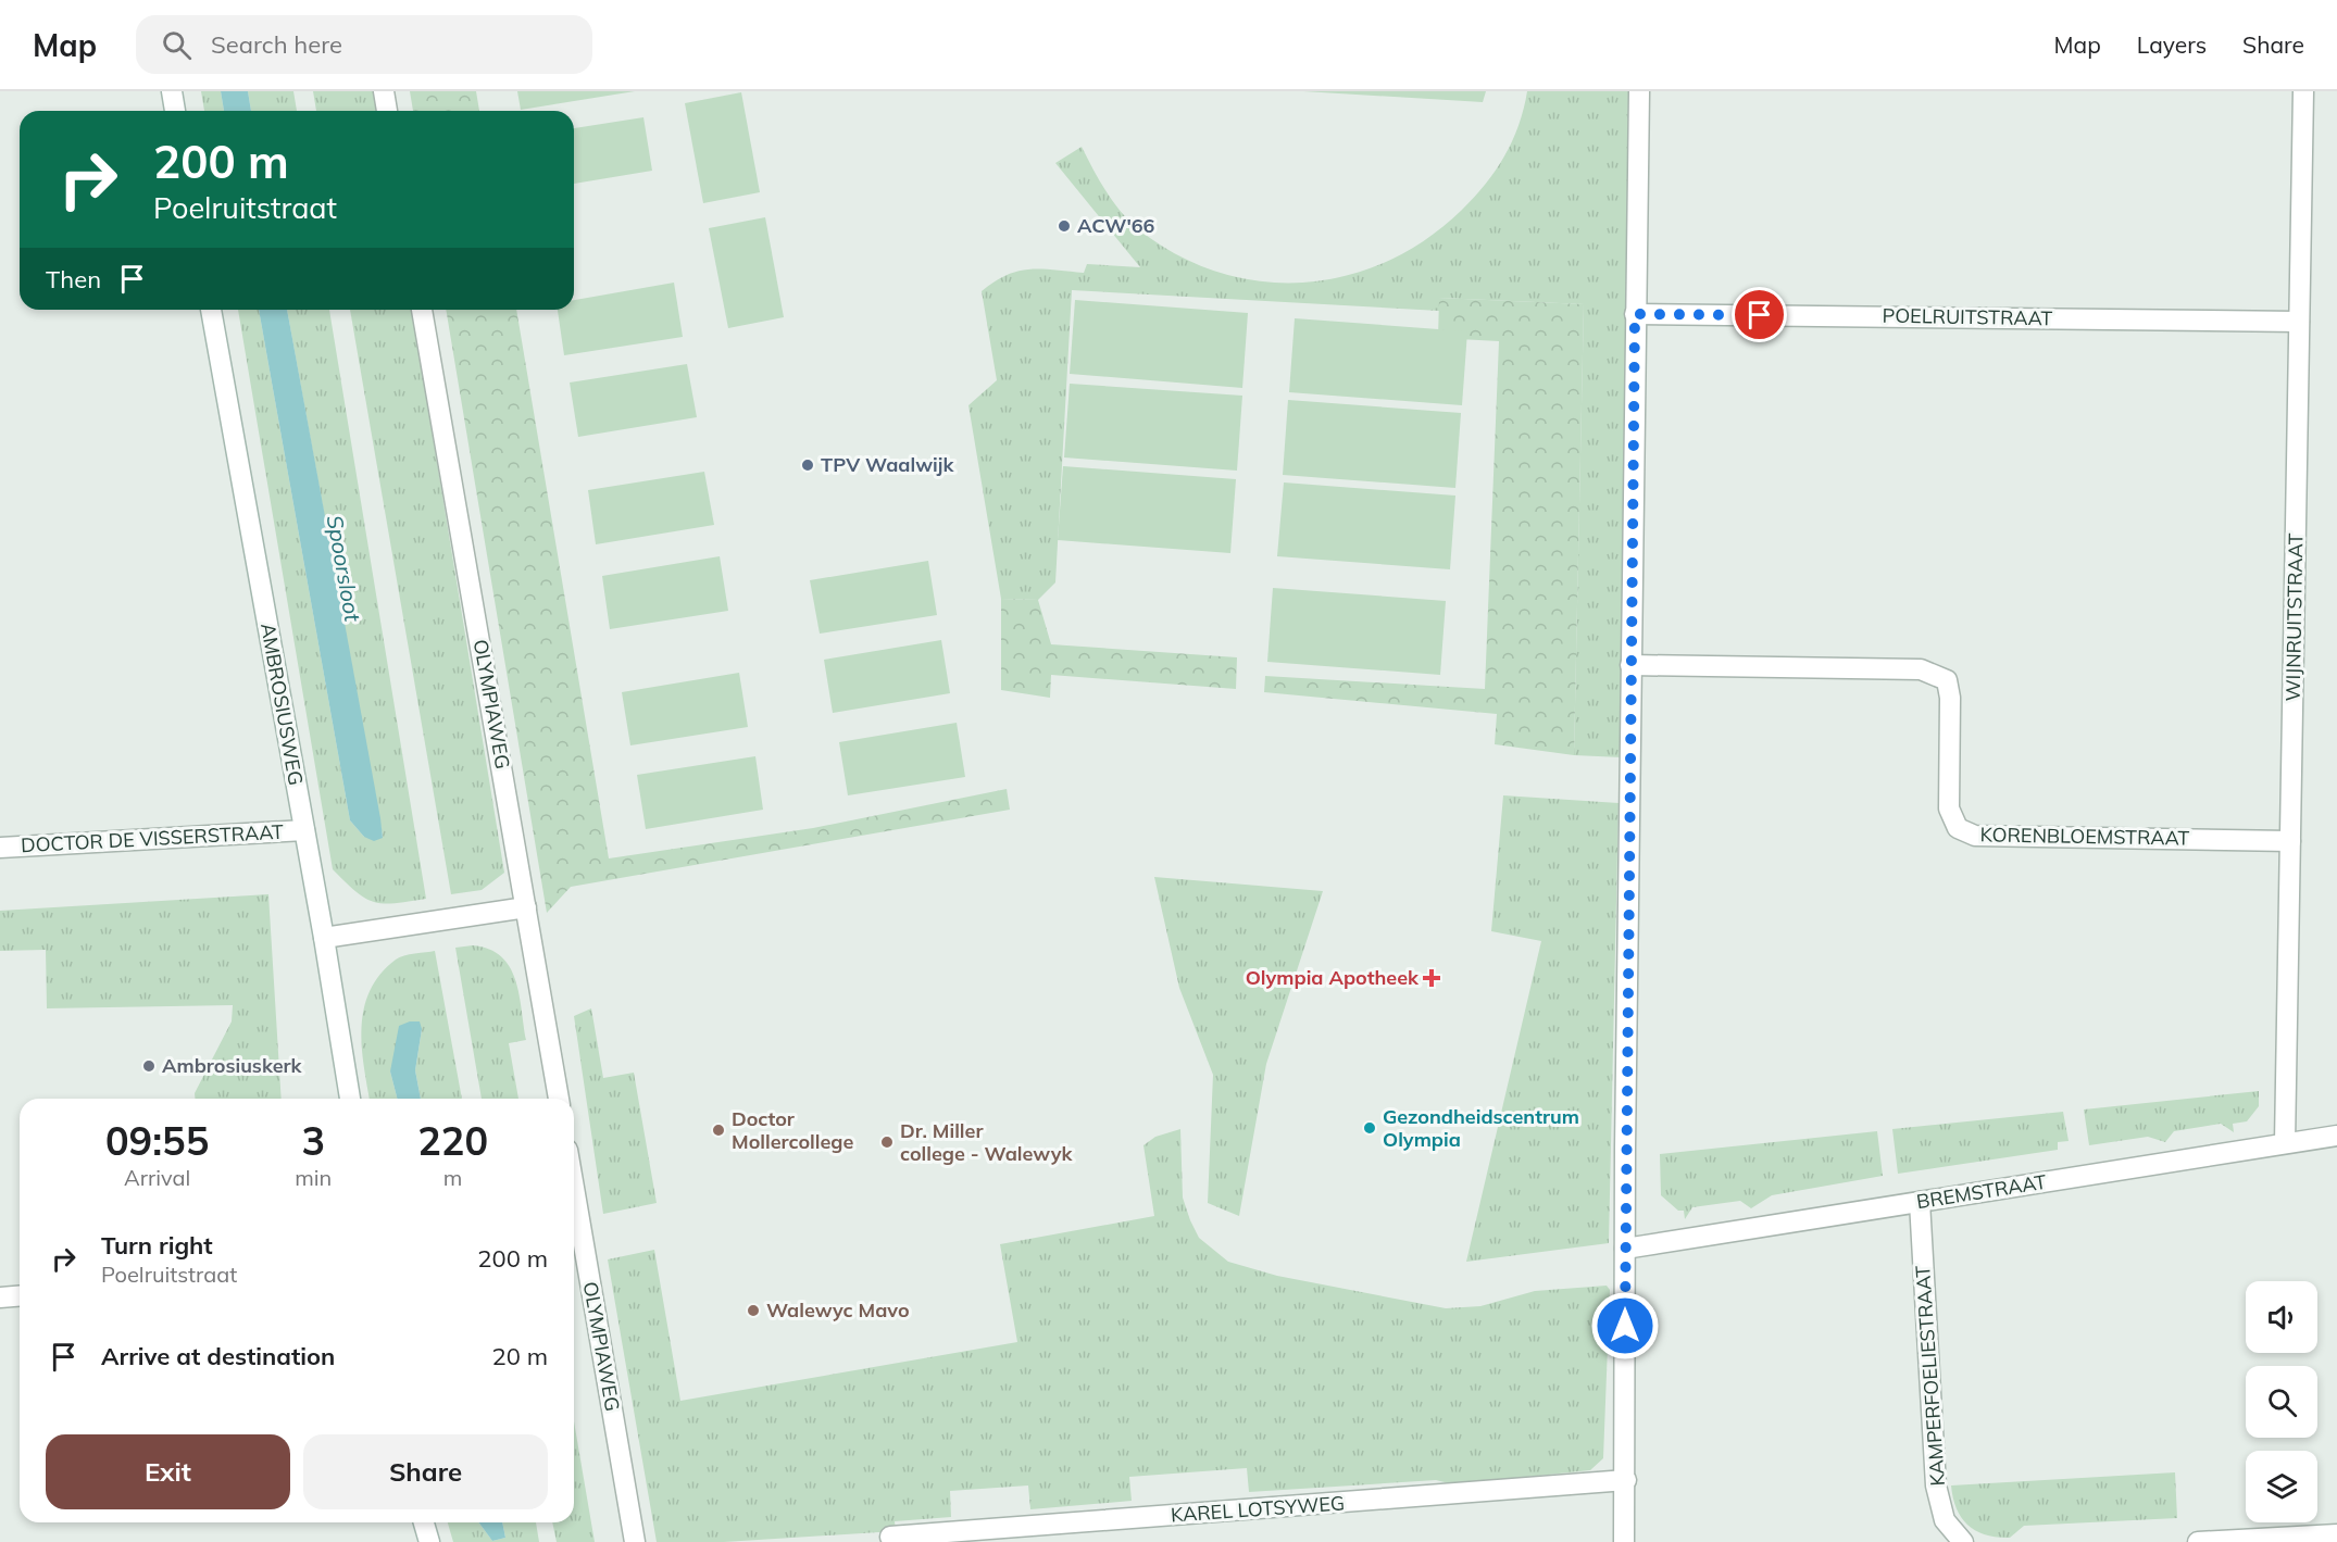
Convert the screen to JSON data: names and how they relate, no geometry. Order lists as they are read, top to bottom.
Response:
{
  "streets": {
    "street": [
      "POELRUITSTRAAT",
      "WIJNRUITSTRAAT",
      "AMBROSIUSWEG",
      "OLYMPIAWEG",
      "KORENBLOEMSTRAAT",
      "DOCTOR DE VISSERSTRAAT",
      "BREMSTRAAT",
      "KAMPERFOELIESTRAAT",
      "KAREL LOTSYWEG"
    ]
  },
  "crossings": [
    ["POELRUITSTRAAT", "WIJNRUITSTRAAT"],
    ["WIJNRUITSTRAAT", "KORENBLOEMSTRAAT"],
    ["WIJNRUITSTRAAT", "BREMSTRAAT"],
    ["AMBROSIUSWEG", "DOCTOR DE VISSERSTRAAT"],
    ["BREMSTRAAT", "KAMPERFOELIESTRAAT"]
  ],
  "water": ["Spoorsloot"],
  "places": {
    "other": [
      "ACW'66",
      "TPV Waalwijk",
      "Ambrosiuskerk",
      "Gezondheidscentrum Olympia",
      "Doctor Mollercollege",
      "Dr. Miller college - Walewyk",
      "Walewyc Mavo"
    ],
    "health": ["Olympia Apotheek"]
  },
  "page": {
    "header": "Map",
    "search": "Search here",
    "nav": ["Map", "Layers", "Share"],
    "turn": ["200 m", "Poelruitstraat"],
    "then": "Then",
    "eta": [
      "09:55",
      "Arrival",
      "3",
      "min",
      "220",
      "m"
    ],
    "list": [
      {
        "name": "Turn right",
        "note": "Poelruitstraat",
        "value": "200 m"
      },
      {
        "name": "Arrive at destination",
        "value": "20 m"
      }
    ],
    "buttons": ["Exit", "Share"]
  }
}
